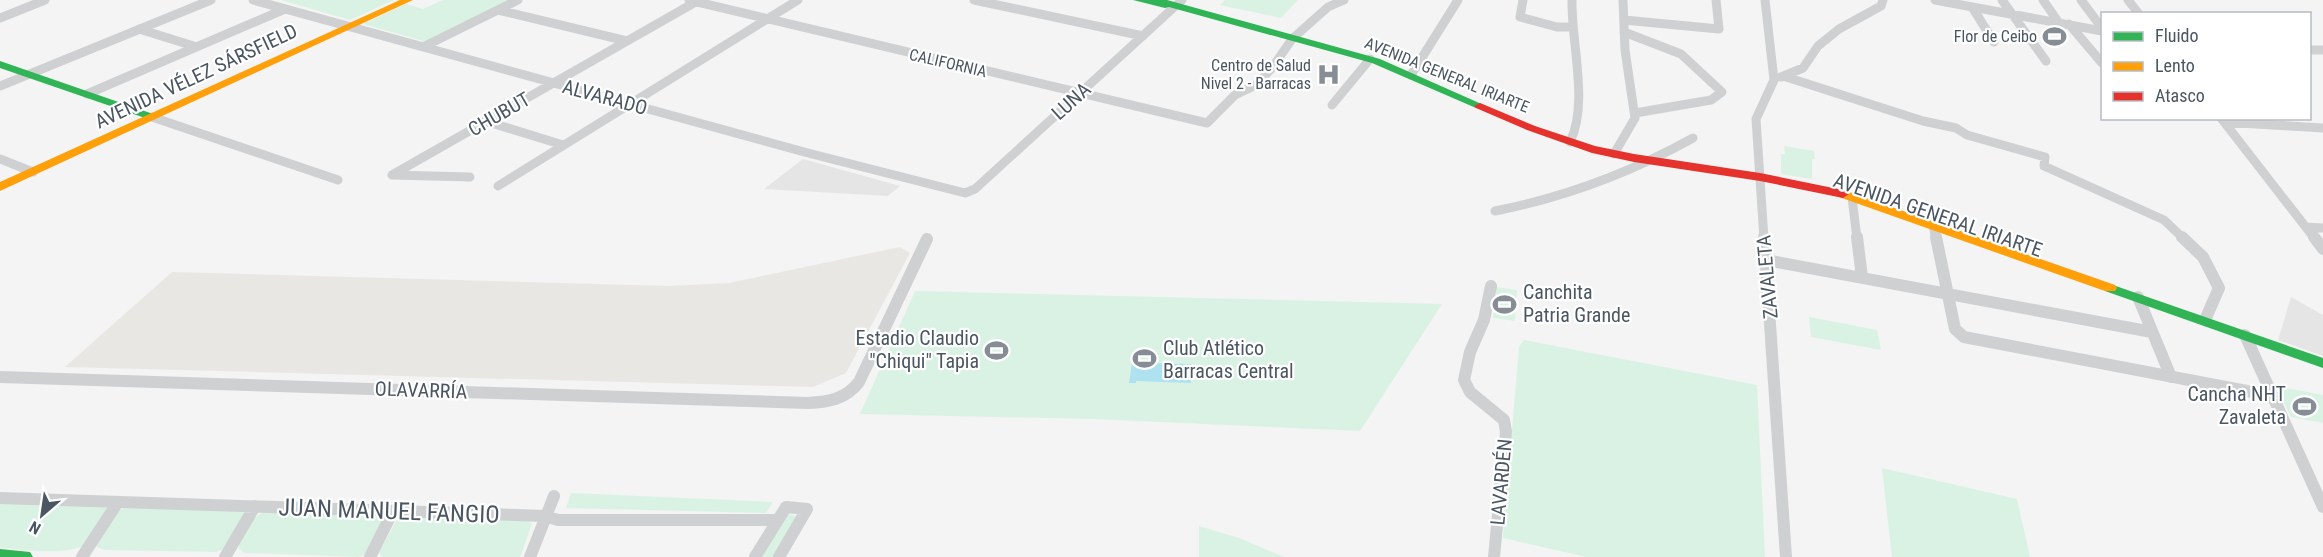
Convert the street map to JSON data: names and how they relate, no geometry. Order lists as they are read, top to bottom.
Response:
{
  "streets": {
    "main road": ["AVENIDA GENERAL IRIARTE", "AVENIDA VÉLEZ SÁRSFIELD"],
    "street": [
      "CALIFORNIA",
      "ALVARADO",
      "LUNA",
      "CHUBUT",
      "ZAVALETA",
      "OLAVARRÍA",
      "LAVARDÉN",
      "JUAN MANUEL FANGIO"
    ]
  },
  "crossings": [
    ["CALIFORNIA", "AVENIDA GENERAL IRIARTE"],
    ["CALIFORNIA", "LUNA"],
    ["CALIFORNIA", "CHUBUT"],
    ["AVENIDA GENERAL IRIARTE", "LUNA"],
    ["AVENIDA GENERAL IRIARTE", "ZAVALETA"],
    ["AVENIDA VÉLEZ SÁRSFIELD", "ALVARADO"],
    ["ALVARADO", "LUNA"],
    ["ALVARADO", "CHUBUT"]
  ],
  "places": {
    "sports": [
      "Flor de Ceibo",
      "Canchita Patria Grande",
      "Estadio Claudio \"Chiqui\" Tapia",
      "Club Atlético Barracas Central",
      "Cancha NHT Zavaleta"
    ],
    "hospital": ["Centro de Salud Nivel 2 - Barracas"]
  },
  "legend": ["Fluido", "Lento", "Atasco"],
  "north": "bottom left"
}
